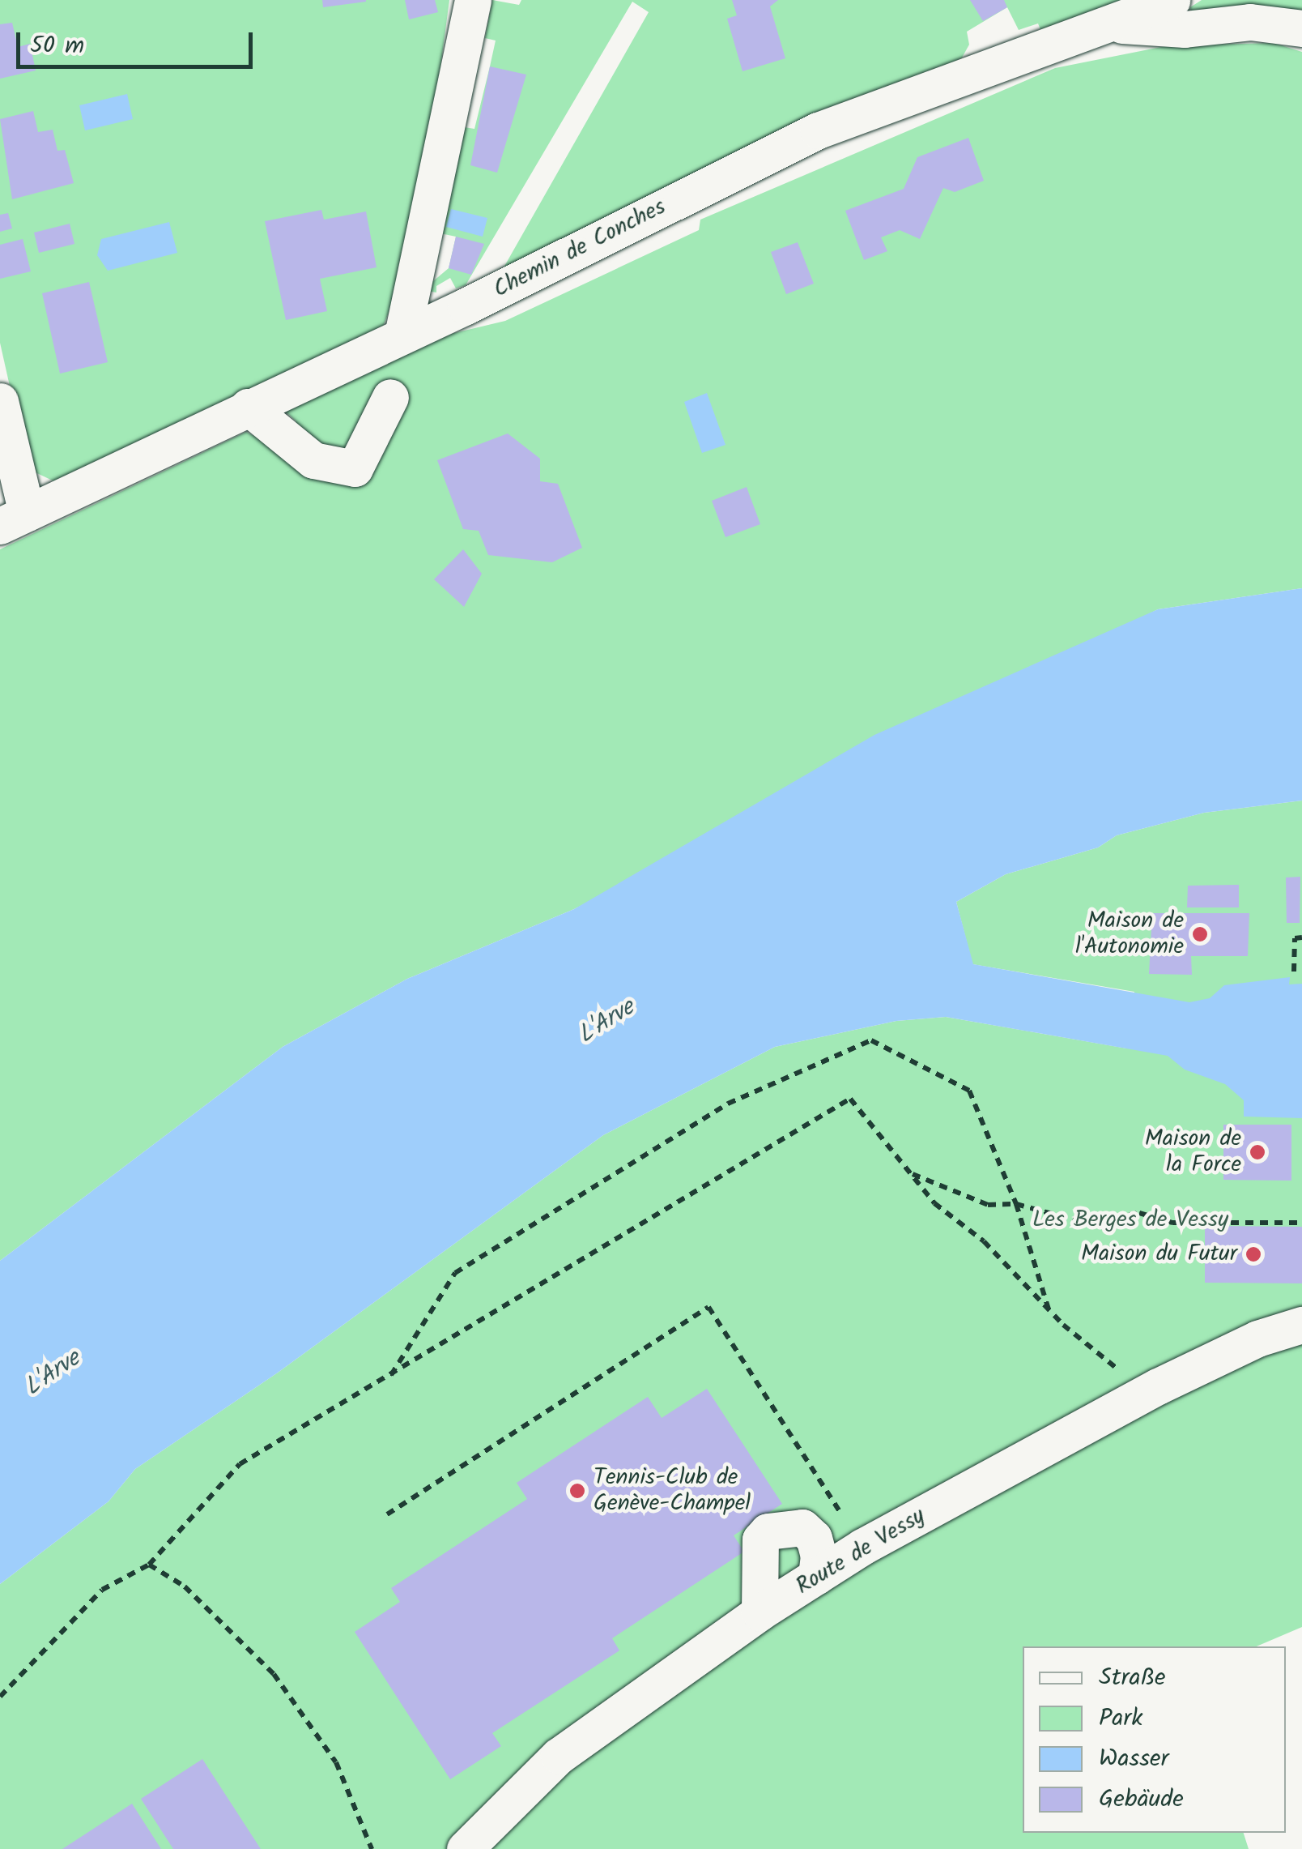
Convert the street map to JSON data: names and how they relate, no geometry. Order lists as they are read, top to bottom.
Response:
{
  "streets": {
    "street": ["Chemin de Conches", "Route de Vessy"]
  },
  "water": ["L'Arve"],
  "parks": ["Les Berges de Vessy"],
  "places": [
    "Maison de l'Autonomie",
    "Maison de la Force",
    "Maison du Futur",
    "Tennis-Club de Genève-Champel"
  ],
  "legend": [
    "Straße",
    "Park",
    "Wasser",
    "Gebäude"
  ],
  "scale_bar": "50 m"
}
